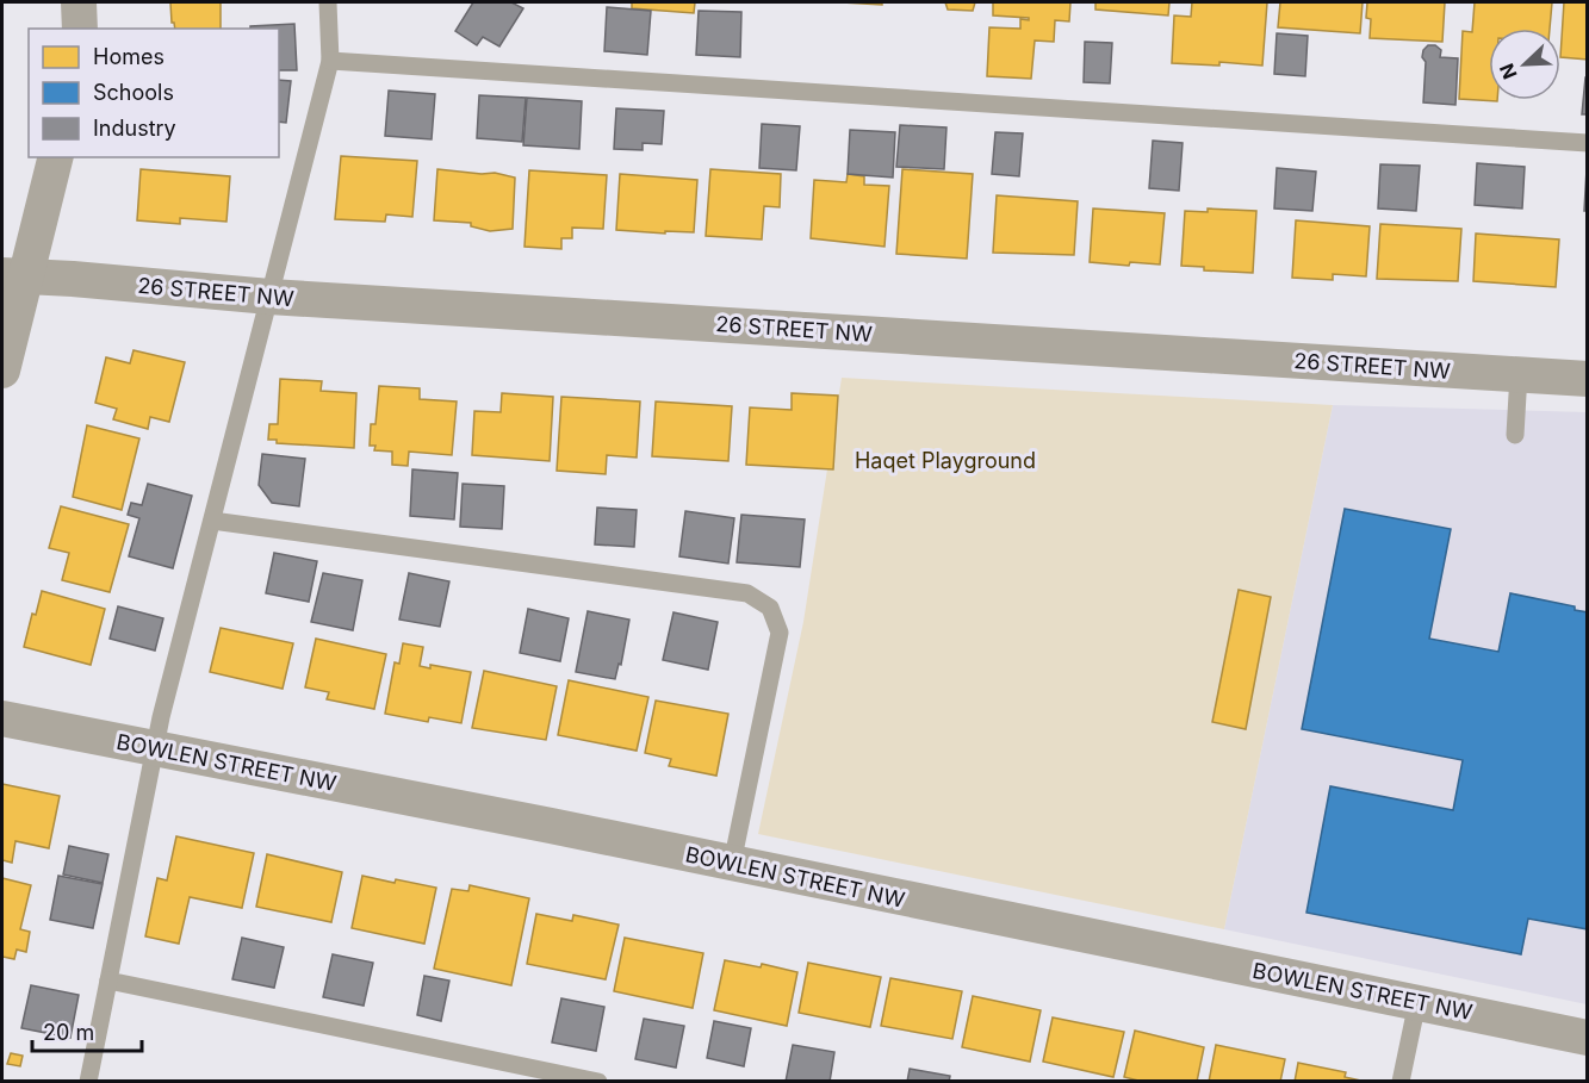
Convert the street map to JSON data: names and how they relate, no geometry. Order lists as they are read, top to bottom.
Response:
{
  "streets": {
    "street": ["26 STREET NW", "BOWLEN STREET NW"]
  },
  "parks": ["Haqet Playground"],
  "legend": ["Homes", "Schools", "Industry"],
  "scale_bar": "20 m",
  "north": "bottom left"
}
